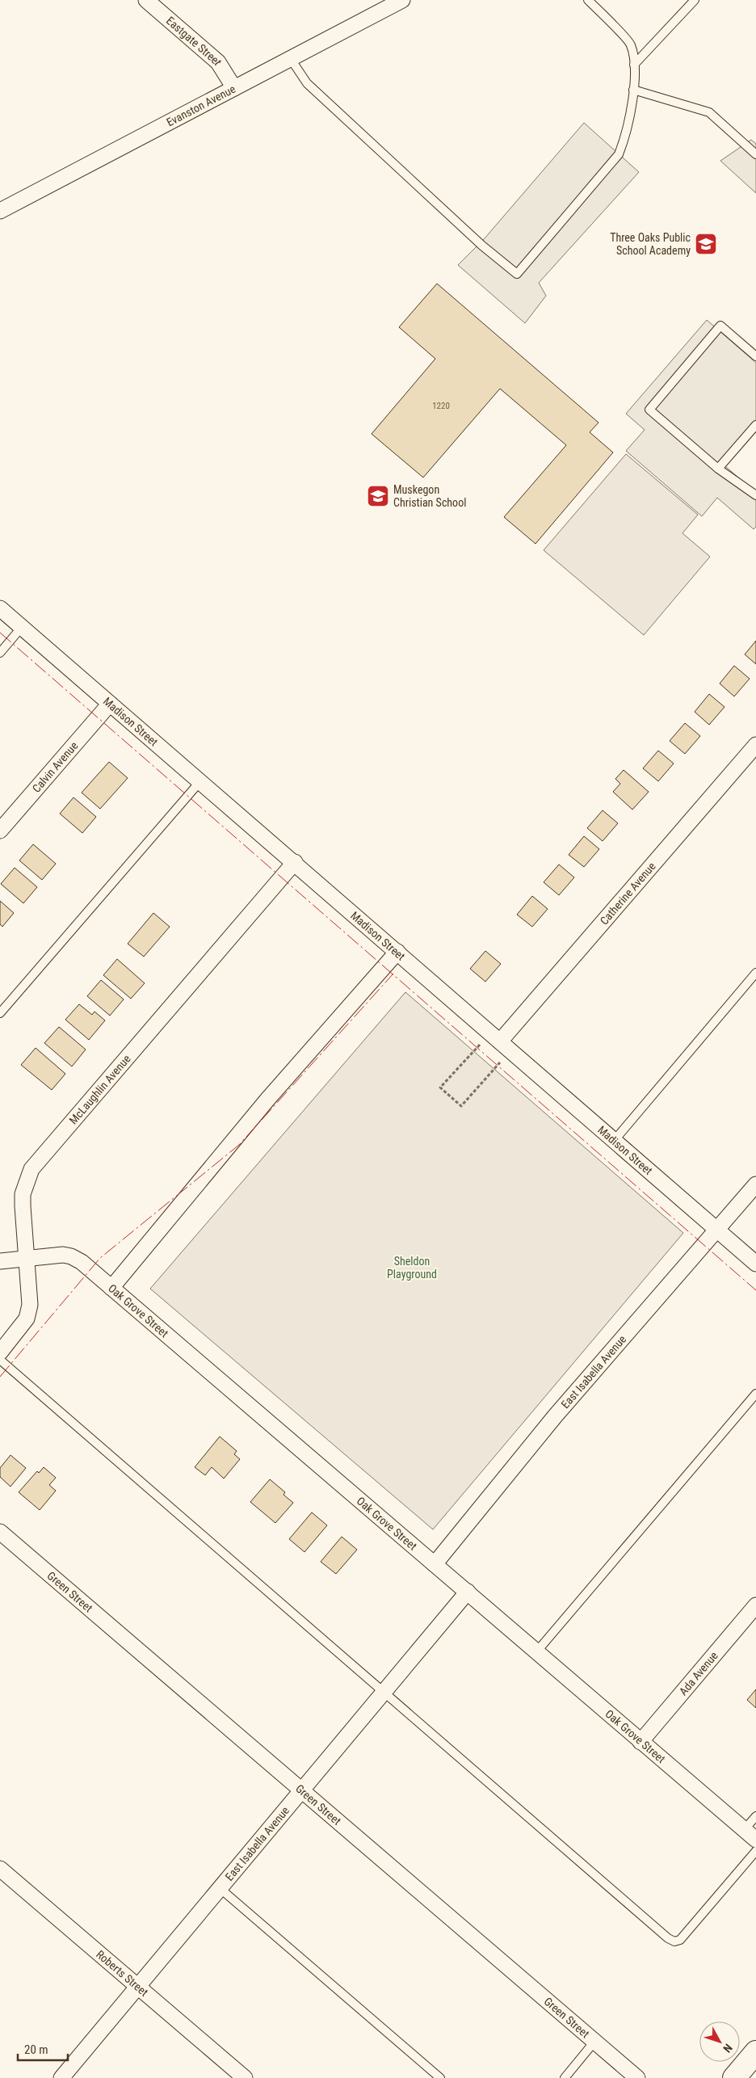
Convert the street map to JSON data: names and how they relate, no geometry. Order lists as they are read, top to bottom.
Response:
{
  "streets": {
    "street": [
      "Eastgate Street",
      "Evanston Avenue",
      "Madison Street",
      "Calvin Avenue",
      "Catherine Avenue",
      "McLaughlin Avenue",
      "Oak Grove Street",
      "East Isabella Avenue",
      "Green Street",
      "Ada Avenue",
      "Roberts Street"
    ]
  },
  "crossings": [
    ["Eastgate Street", "Evanston Avenue"],
    ["Madison Street", "Calvin Avenue"],
    ["Madison Street", "Catherine Avenue"],
    ["Madison Street", "McLaughlin Avenue"],
    ["Madison Street", "East Isabella Avenue"],
    ["McLaughlin Avenue", "Oak Grove Street"],
    ["Oak Grove Street", "East Isabella Avenue"],
    ["Oak Grove Street", "Ada Avenue"],
    ["East Isabella Avenue", "Green Street"],
    ["East Isabella Avenue", "Roberts Street"]
  ],
  "parks": ["Sheldon Playground"],
  "places": {
    "school or university": ["Three Oaks Public School Academy", "Muskegon Christian School"]
  },
  "house_numbers": ["1220"],
  "scale_bar": "20 m",
  "north": "bottom right"
}
